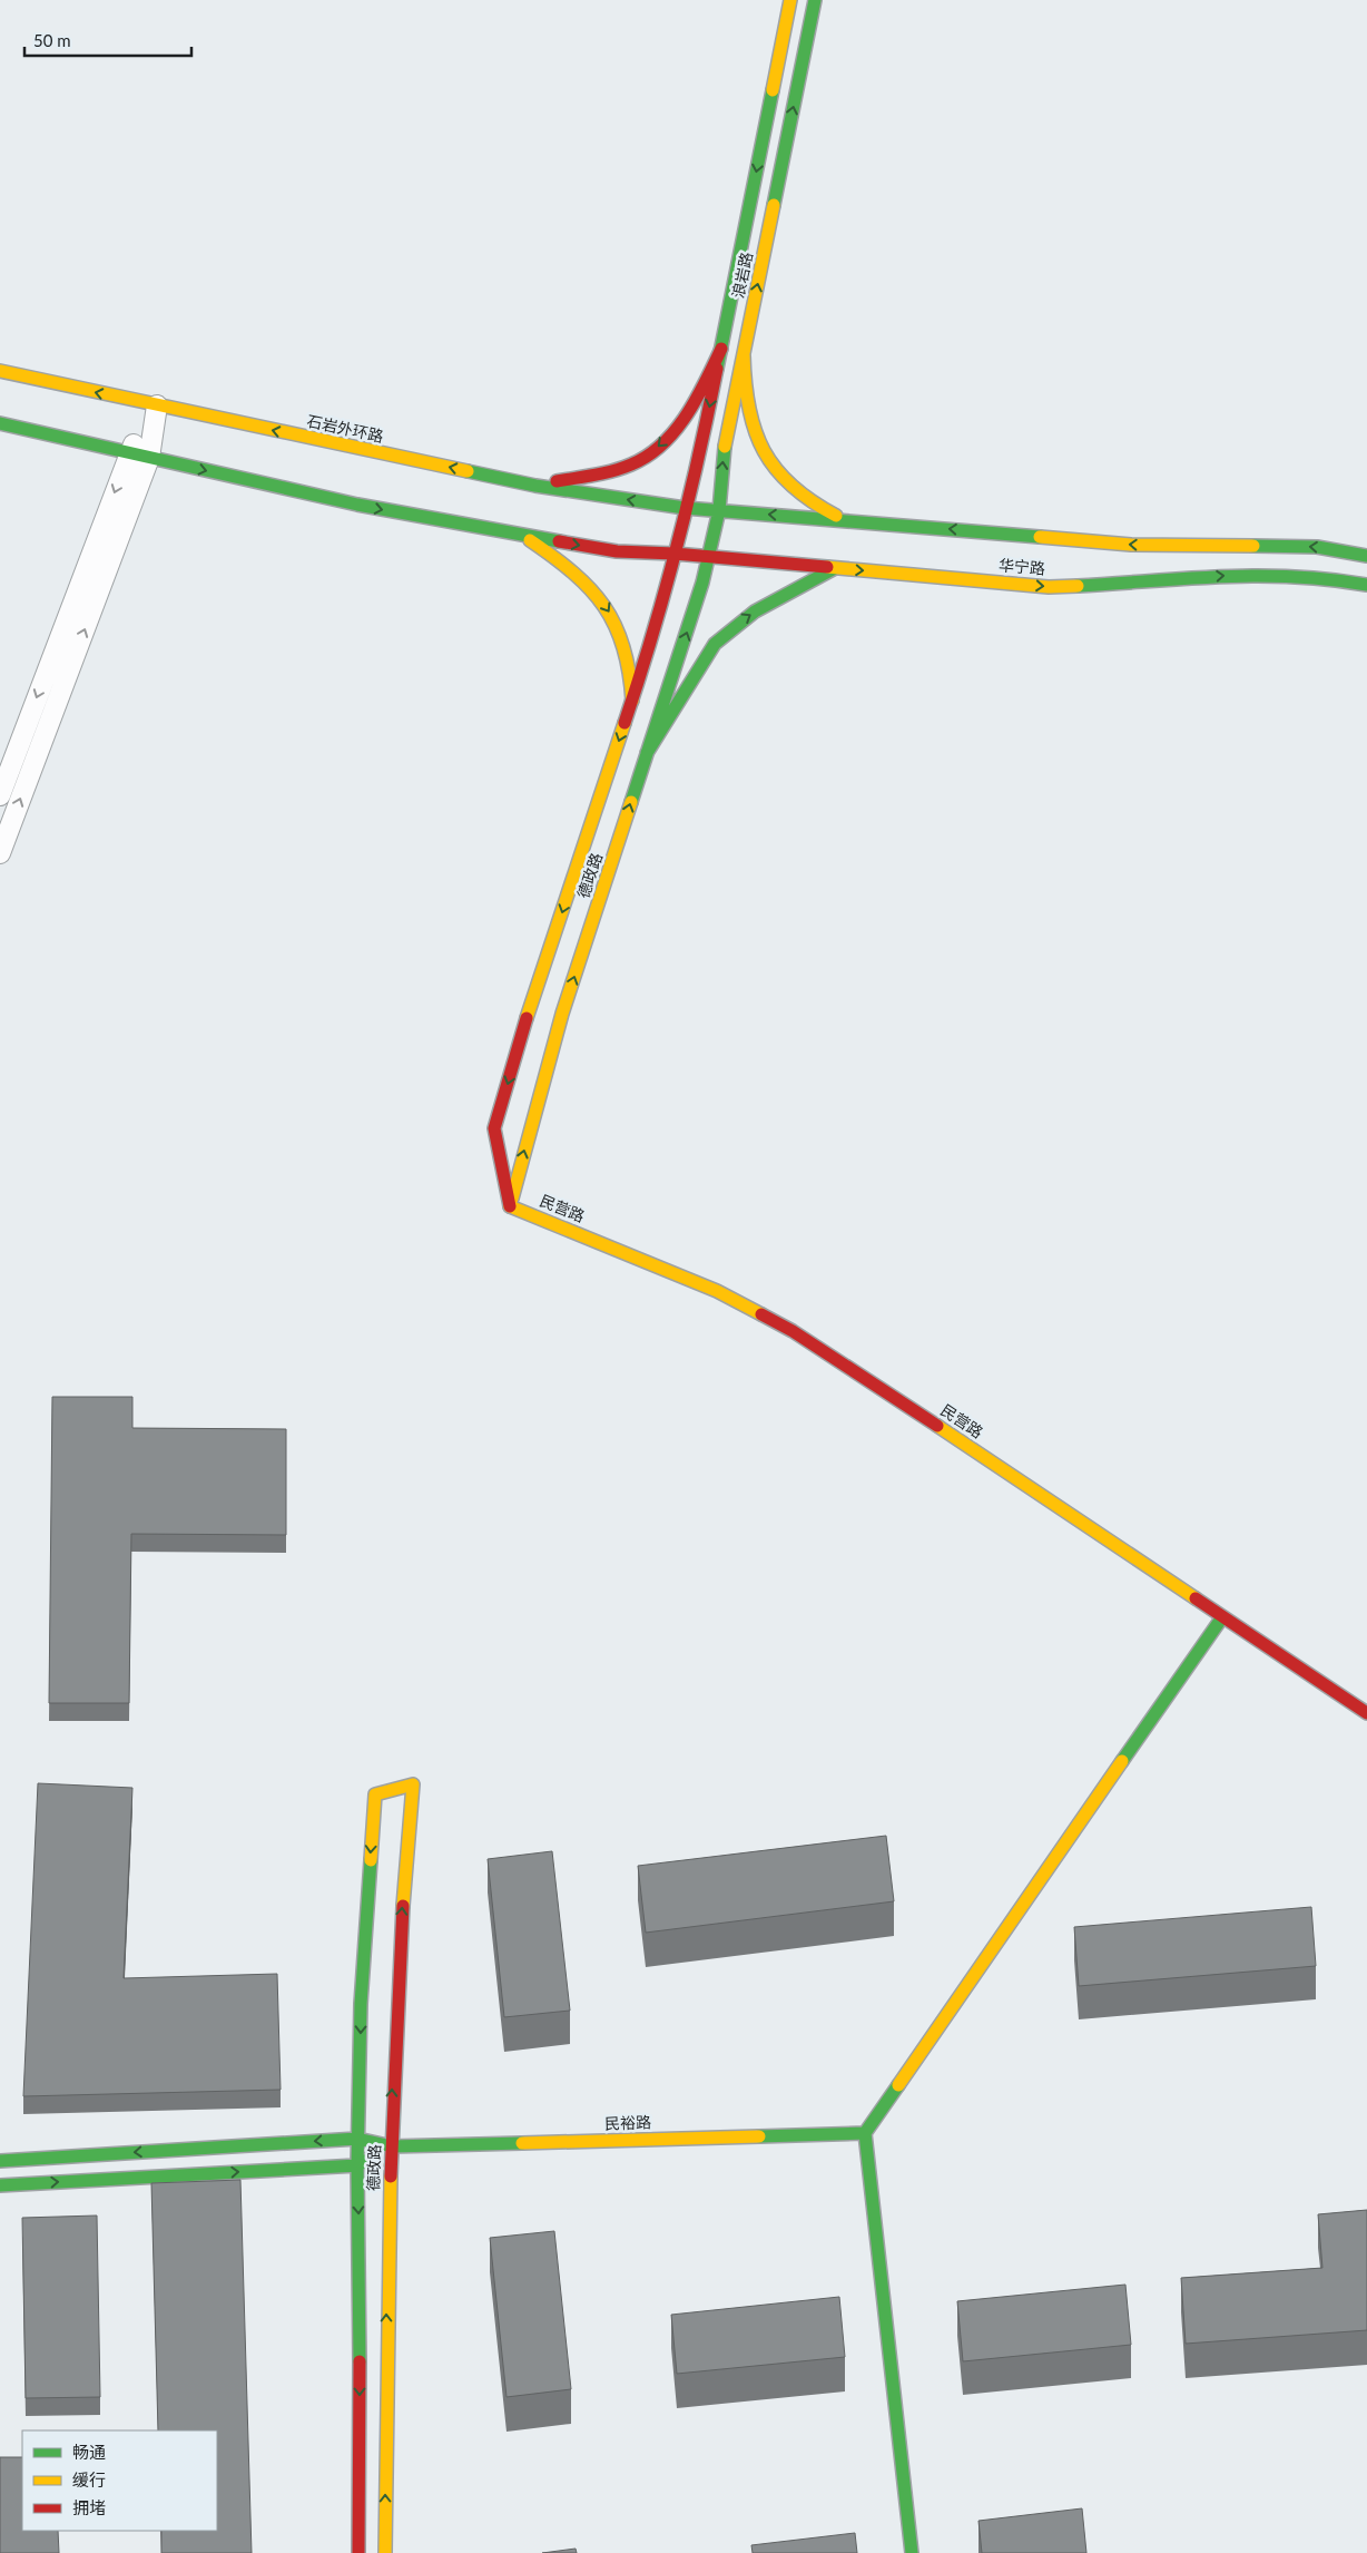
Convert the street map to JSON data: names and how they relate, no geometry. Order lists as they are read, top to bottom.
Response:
{
  "streets": {
    "main road": [
      "浪岩路",
      "石岩外环路",
      "华宁路",
      "德政路",
      "民营路",
      "民裕路"
    ]
  },
  "crossings": [
    ["浪岩路", "石岩外环路"],
    ["浪岩路", "华宁路"],
    ["浪岩路", "德政路"],
    ["石岩外环路", "华宁路"],
    ["华宁路", "德政路"],
    ["德政路", "民营路"],
    ["德政路", "民裕路"]
  ],
  "legend": ["畅通", "缓行", "拥堵"],
  "scale_bar": "50 m"
}
